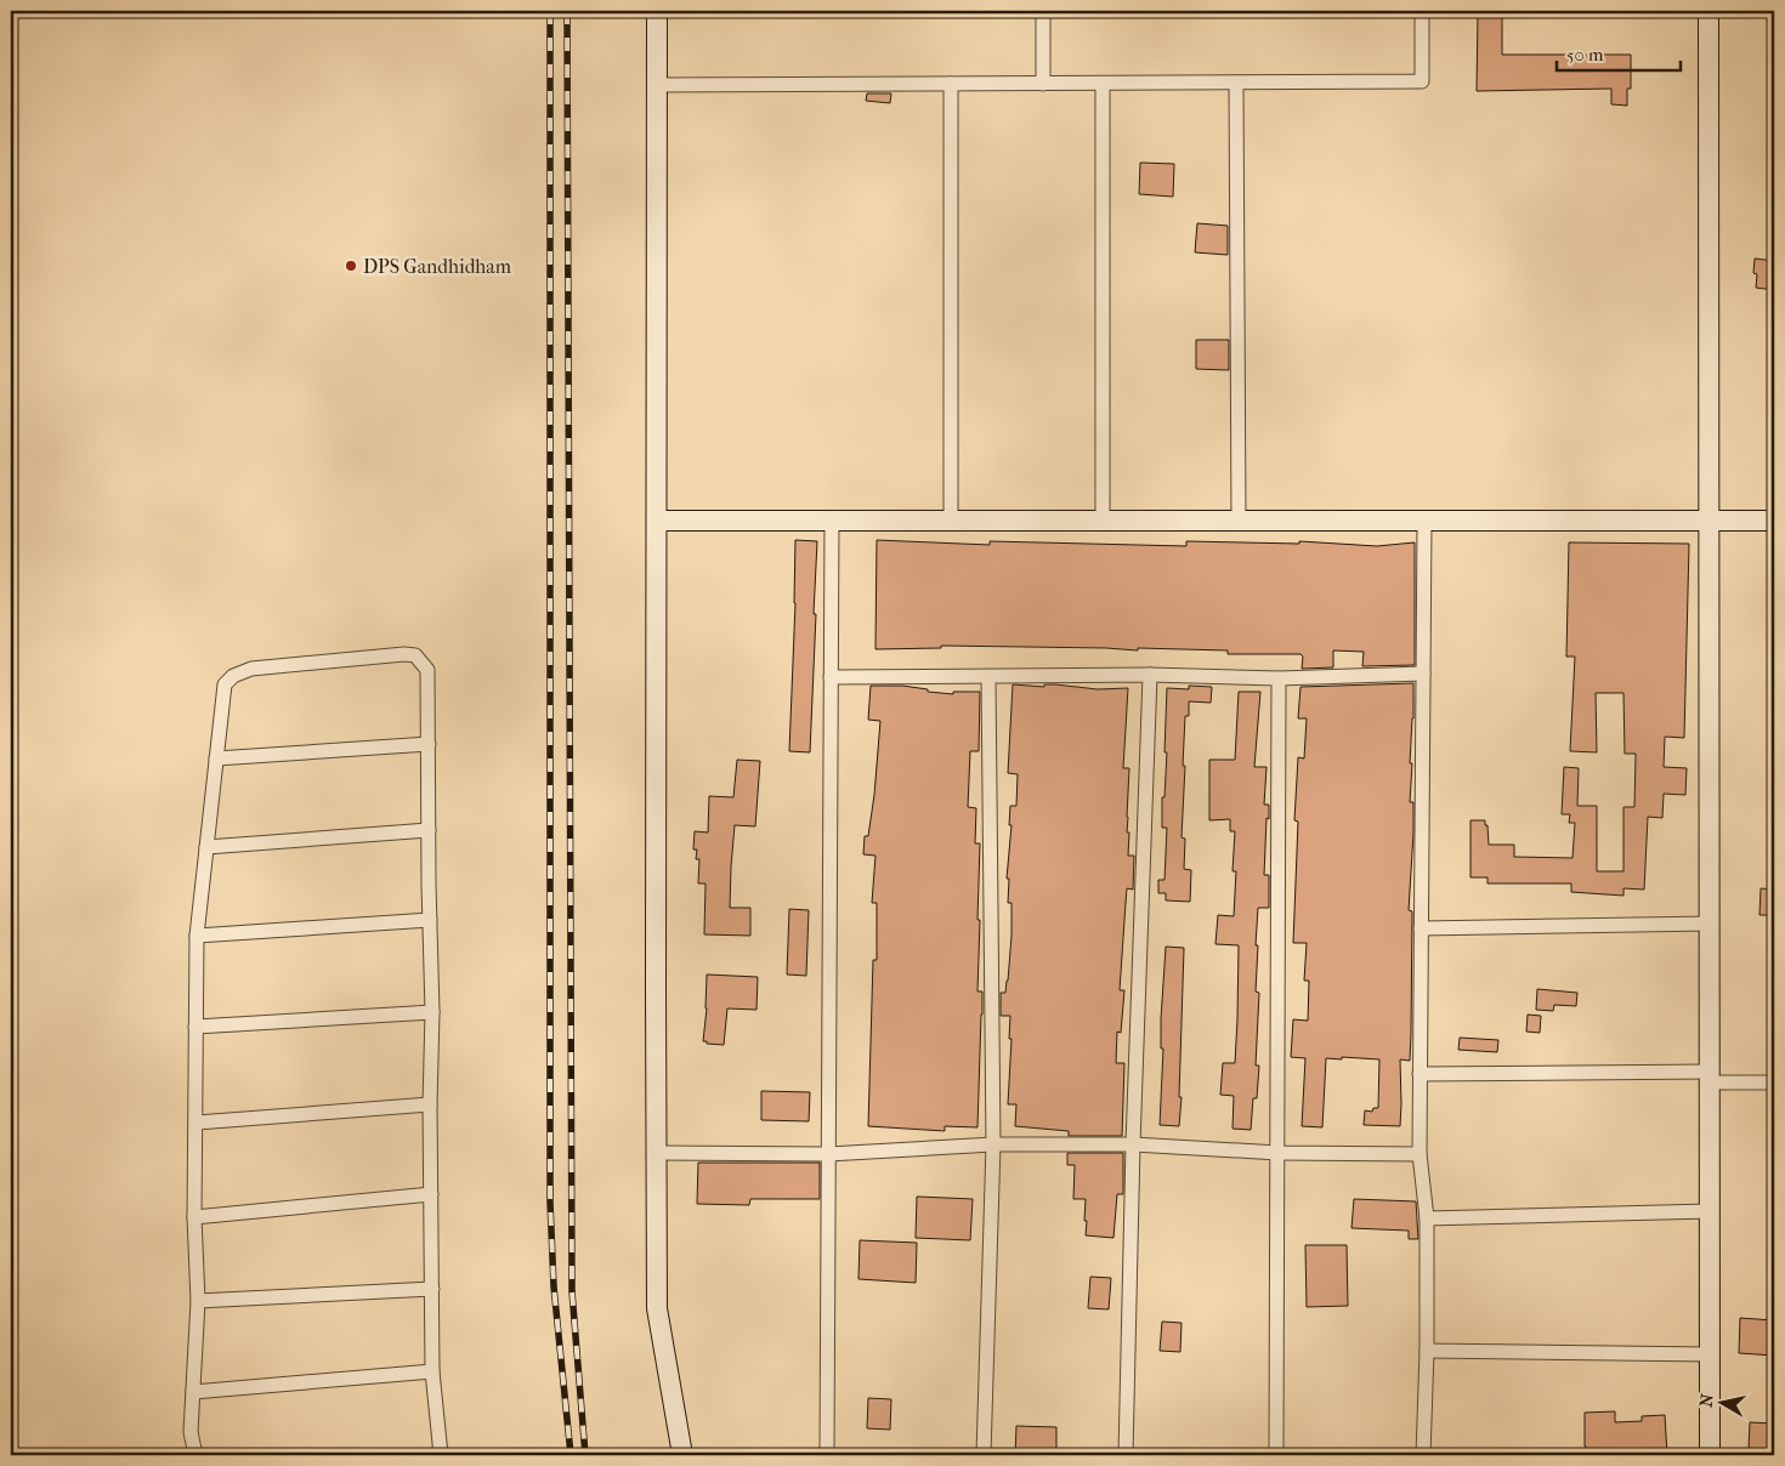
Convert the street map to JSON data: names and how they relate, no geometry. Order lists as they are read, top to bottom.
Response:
{
  "places": ["DPS Gandhidham"],
  "scale_bar": "50 m",
  "north": "left"
}
